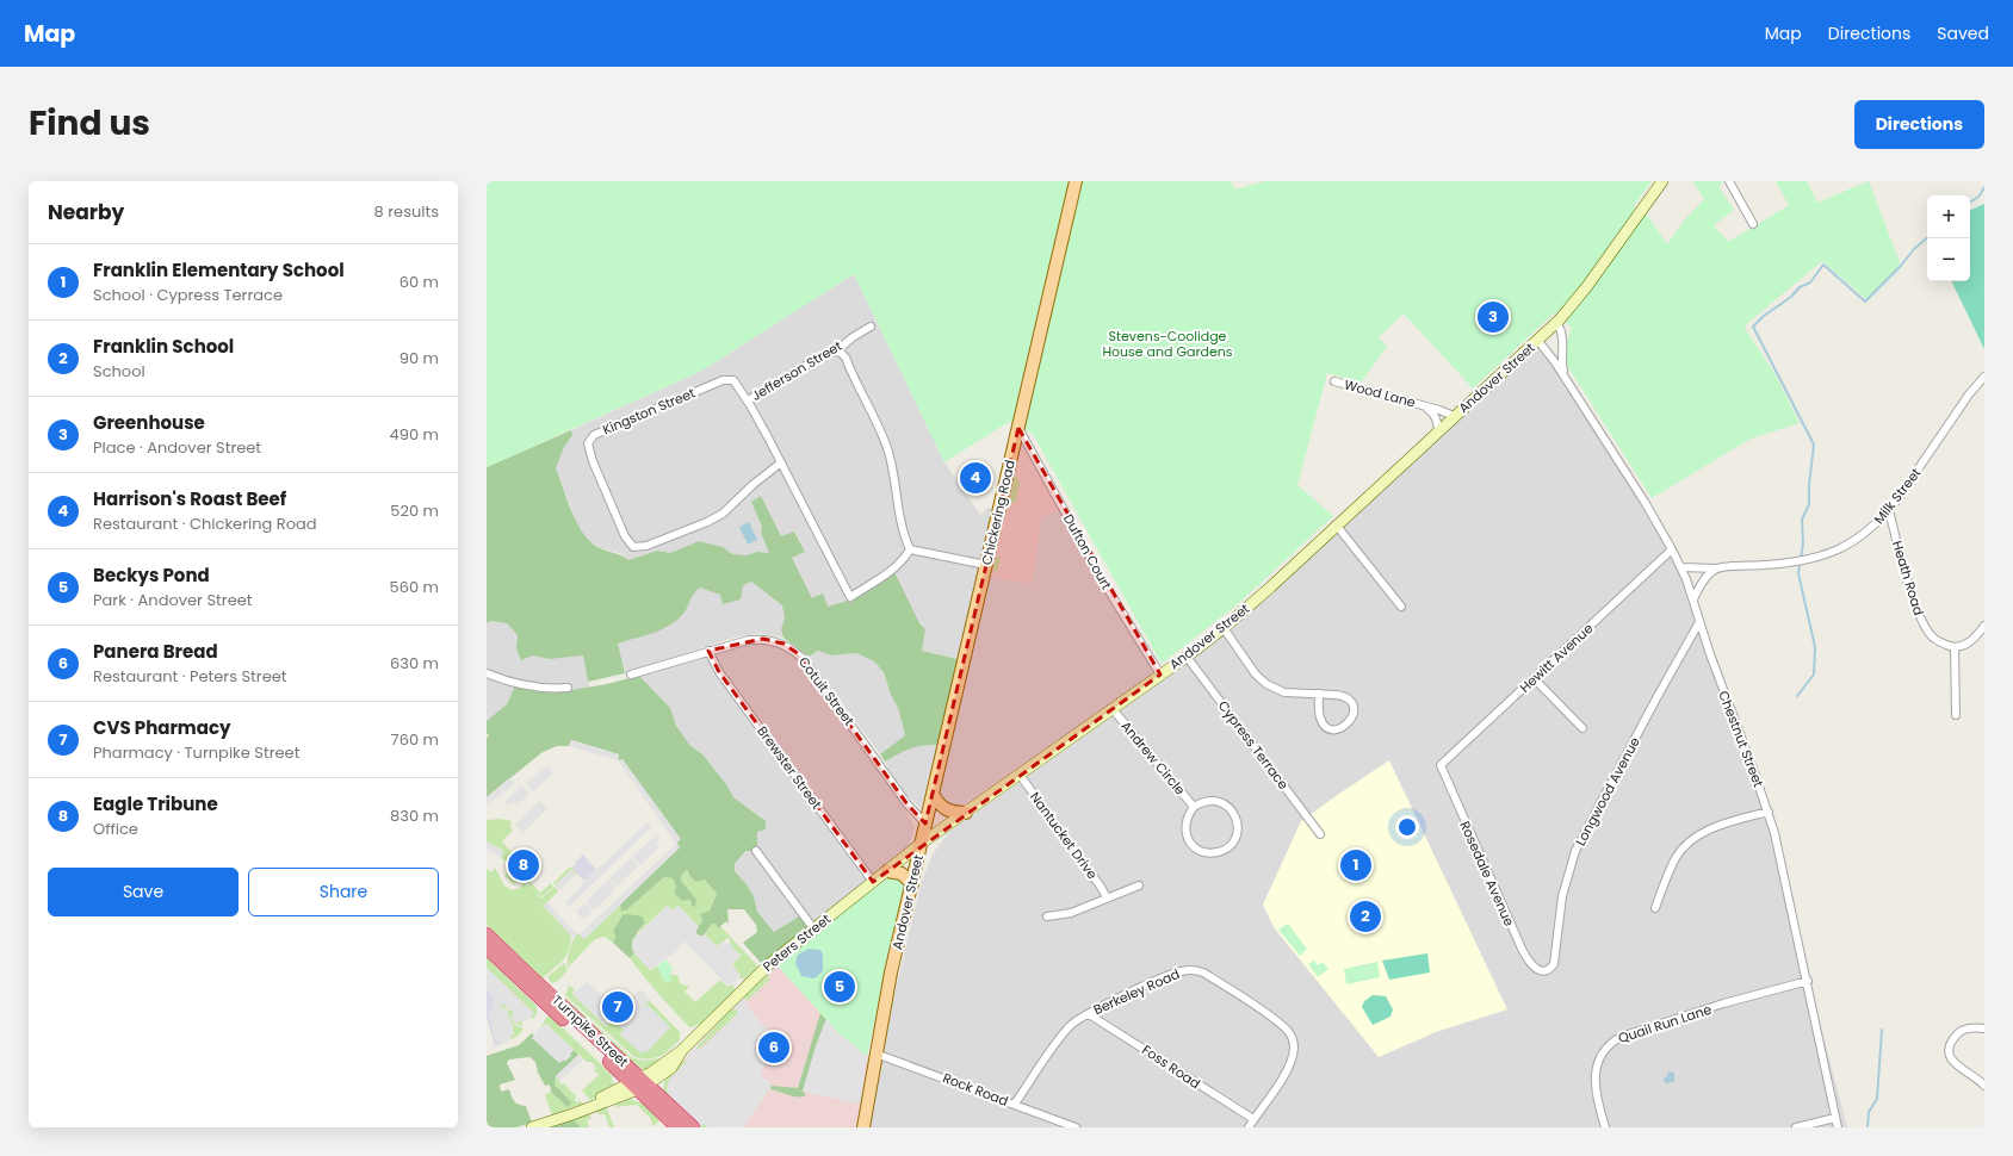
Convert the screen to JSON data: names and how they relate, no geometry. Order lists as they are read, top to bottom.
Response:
{
  "streets": {
    "highway": ["Turnpike Street"],
    "main road": ["Andover Street", "Chickering Road", "Peters Street"],
    "street": [
      "Jefferson Street",
      "Wood Lane",
      "Kingston Street",
      "Milk Street",
      "Dufton Court",
      "Heath Road",
      "Hewitt Avenue",
      "Cotuit Street",
      "Chestnut Street",
      "Cypress Terrace",
      "Andrew Circle",
      "Brewster Street",
      "Longwood Avenue",
      "Nantucket Drive",
      "Rosedale Avenue",
      "Berkeley Road",
      "Quail Run Lane",
      "Foss Road",
      "Rock Road"
    ]
  },
  "crossings": [
    ["Jefferson Street", "Kingston Street"],
    ["Andover Street", "Wood Lane"],
    ["Andover Street", "Chickering Road"],
    ["Andover Street", "Dufton Court"],
    ["Andover Street", "Chestnut Street"],
    ["Andover Street", "Cypress Terrace"],
    ["Andover Street", "Andrew Circle"],
    ["Andover Street", "Nantucket Drive"],
    ["Andover Street", "Peters Street"],
    ["Andover Street", "Rock Road"],
    ["Milk Street", "Heath Road"],
    ["Milk Street", "Chestnut Street"],
    ["Chickering Road", "Dufton Court"],
    ["Chickering Road", "Cotuit Street"],
    ["Chickering Road", "Peters Street"],
    ["Hewitt Avenue", "Chestnut Street"],
    ["Hewitt Avenue", "Rosedale Avenue"],
    ["Cotuit Street", "Brewster Street"],
    ["Chestnut Street", "Longwood Avenue"],
    ["Chestnut Street", "Quail Run Lane"],
    ["Brewster Street", "Peters Street"],
    ["Longwood Avenue", "Rosedale Avenue"],
    ["Peters Street", "Turnpike Street"],
    ["Berkeley Road", "Foss Road"],
    ["Berkeley Road", "Rock Road"]
  ],
  "parks": ["Stevens-Coolidge House and Gardens"],
  "page": {
    "header": "Map",
    "nav": ["Map", "Directions", "Saved"],
    "title": "Find us",
    "buttons": [
      "Directions",
      ["Save", "Share"]
    ],
    "heading": ["Nearby", "8 results"],
    "map_buttons": ["+", "−"],
    "list": [
      {
        "mark": "1",
        "name": "Franklin Elementary School",
        "note": "School · Cypress Terrace",
        "value": "60 m"
      },
      {
        "mark": "2",
        "name": "Franklin School",
        "note": "School",
        "value": "90 m"
      },
      {
        "mark": "3",
        "name": "Greenhouse",
        "note": "Place · Andover Street",
        "value": "490 m"
      },
      {
        "mark": "4",
        "name": "Harrison's Roast Beef",
        "note": "Restaurant · Chickering Road",
        "value": "520 m"
      },
      {
        "mark": "5",
        "name": "Beckys Pond",
        "note": "Park · Andover Street",
        "value": "560 m"
      },
      {
        "mark": "6",
        "name": "Panera Bread",
        "note": "Restaurant · Peters Street",
        "value": "630 m"
      },
      {
        "mark": "7",
        "name": "CVS Pharmacy",
        "note": "Pharmacy · Turnpike Street",
        "value": "760 m"
      },
      {
        "mark": "8",
        "name": "Eagle Tribune",
        "note": "Office",
        "value": "830 m"
      }
    ],
    "pins": [
      "3",
      "4",
      "1",
      "8",
      "2",
      "5",
      "7",
      "6"
    ]
  }
}
